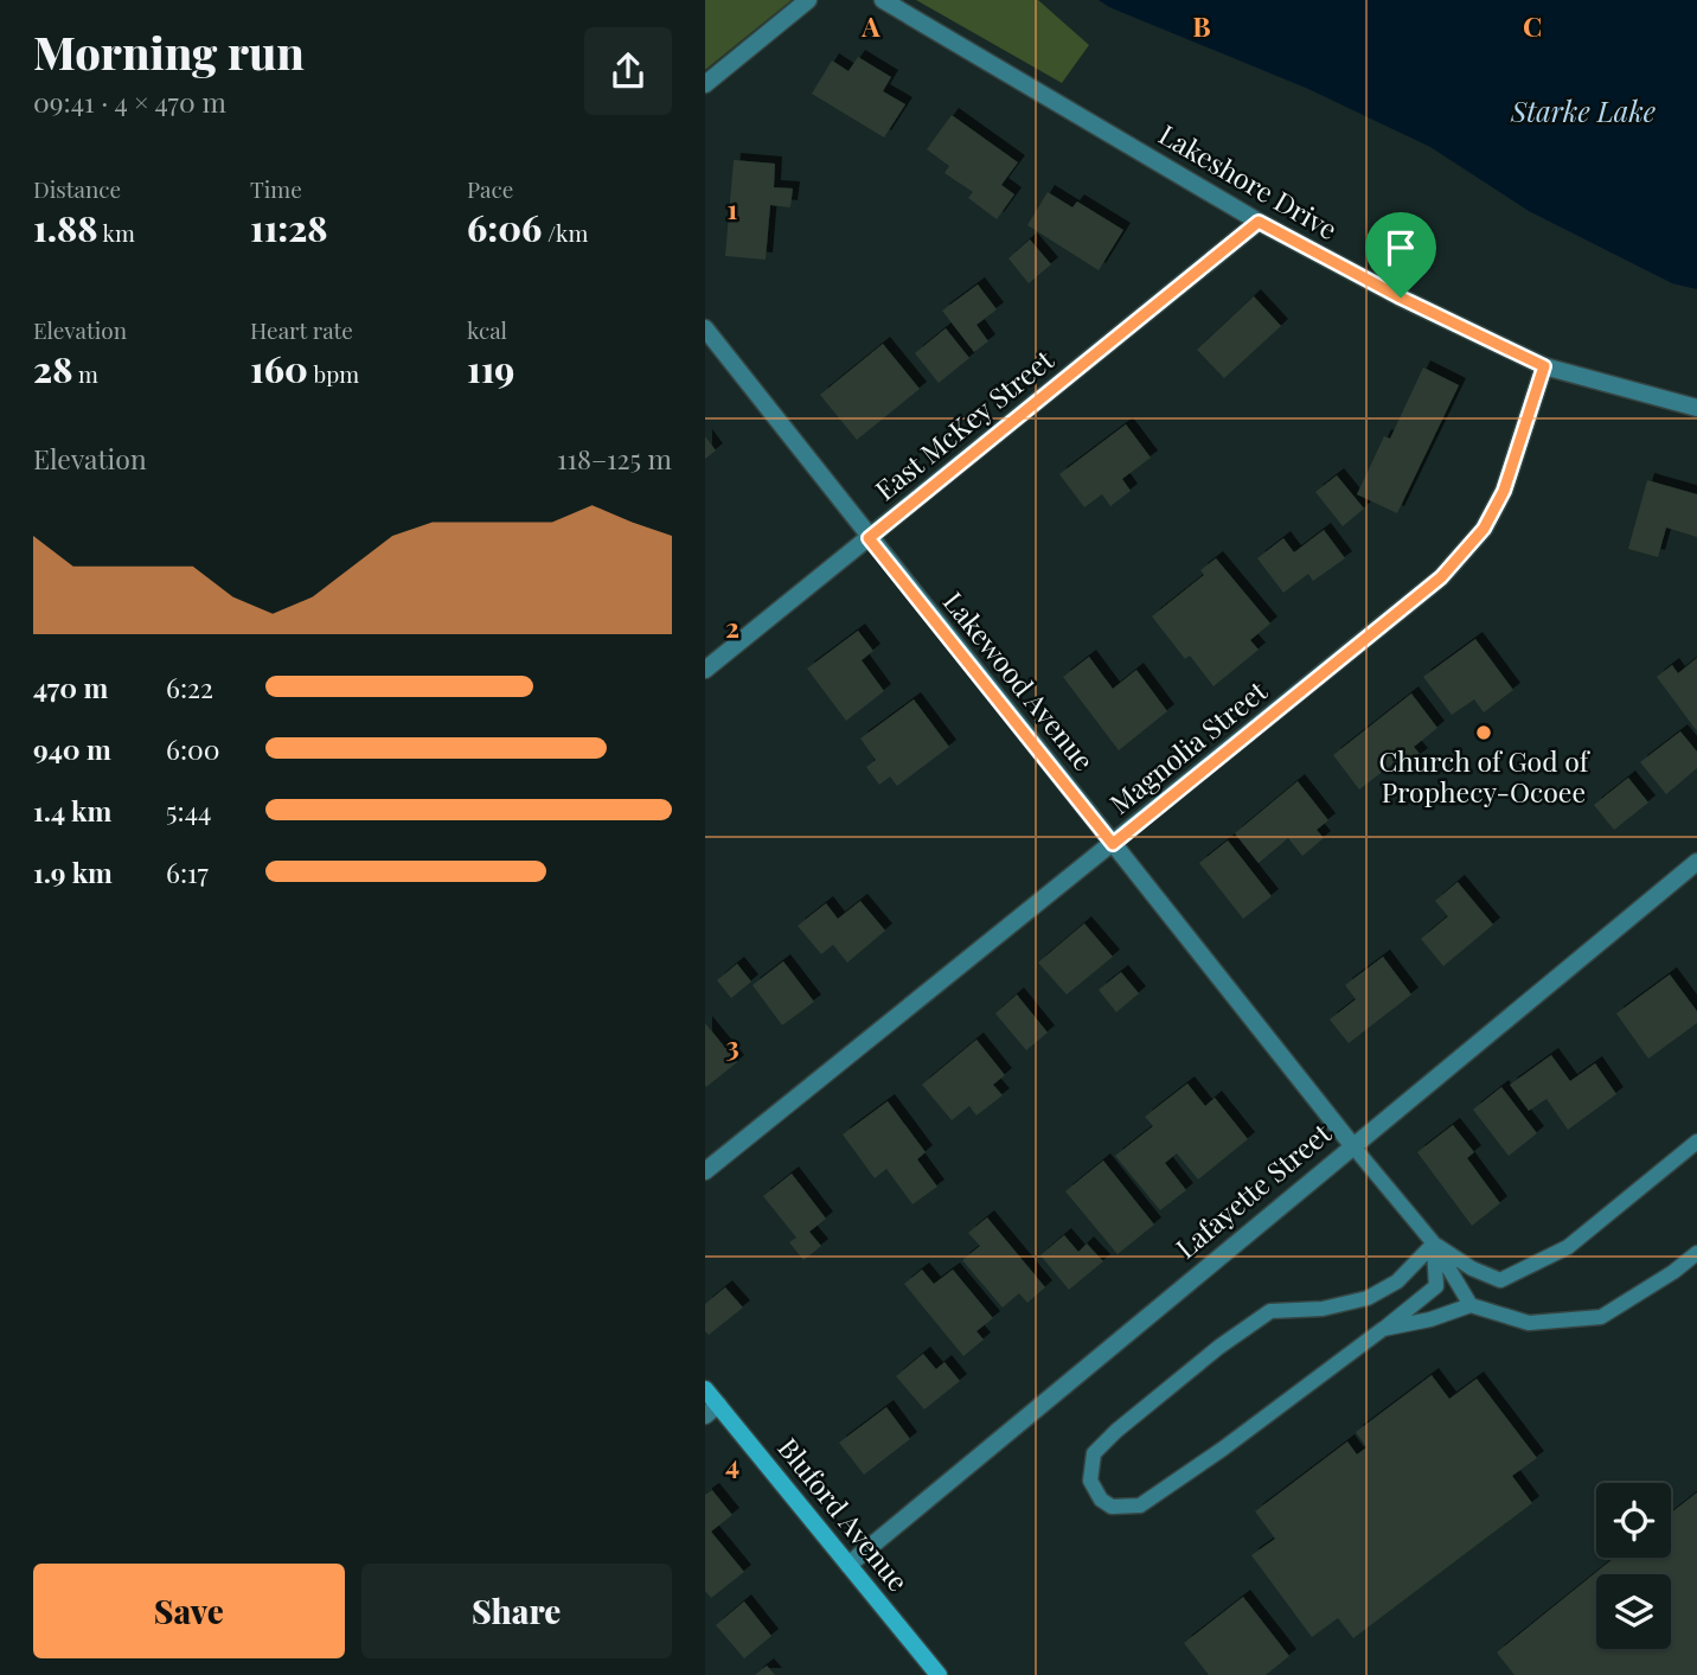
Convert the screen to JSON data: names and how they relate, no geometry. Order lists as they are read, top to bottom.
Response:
{
  "streets": {
    "street": [
      "Lakeshore Drive",
      "East McKey Street",
      "Lakewood Avenue",
      "Magnolia Street",
      "Lafayette Street",
      "Bluford Avenue"
    ]
  },
  "crossings": [
    ["Lakeshore Drive", "East McKey Street"],
    ["Lakeshore Drive", "Magnolia Street"],
    ["East McKey Street", "Lakewood Avenue"],
    ["Lakewood Avenue", "Magnolia Street"],
    ["Lakewood Avenue", "Lafayette Street"],
    ["Lafayette Street", "Bluford Avenue"]
  ],
  "water": ["Starke Lake"],
  "places": ["Church of God of Prophecy-Ocoee"],
  "page": {
    "heading": ["Morning run", "09:41 · 4 × 470 m"],
    "stats": [
      ["Distance", "1.88 km"],
      ["Time", "11:28"],
      ["Pace", "6:06 /km"],
      ["Elevation", "28 m"],
      ["Heart rate", "160 bpm"],
      ["kcal", "119"]
    ],
    "chart": ["Elevation", "118–125 m"],
    "list": [
      {
        "name": "470 m",
        "note": "6:22"
      },
      {
        "name": "940 m",
        "note": "6:00"
      },
      {
        "name": "1.4 km",
        "note": "5:44"
      },
      {
        "name": "1.9 km",
        "note": "6:17"
      }
    ],
    "buttons": ["Save", "Share"]
  },
  "grid": {
    "columns": ["A", "B", "C"],
    "rows": [
      "1",
      "2",
      "3",
      "4"
    ]
  }
}
